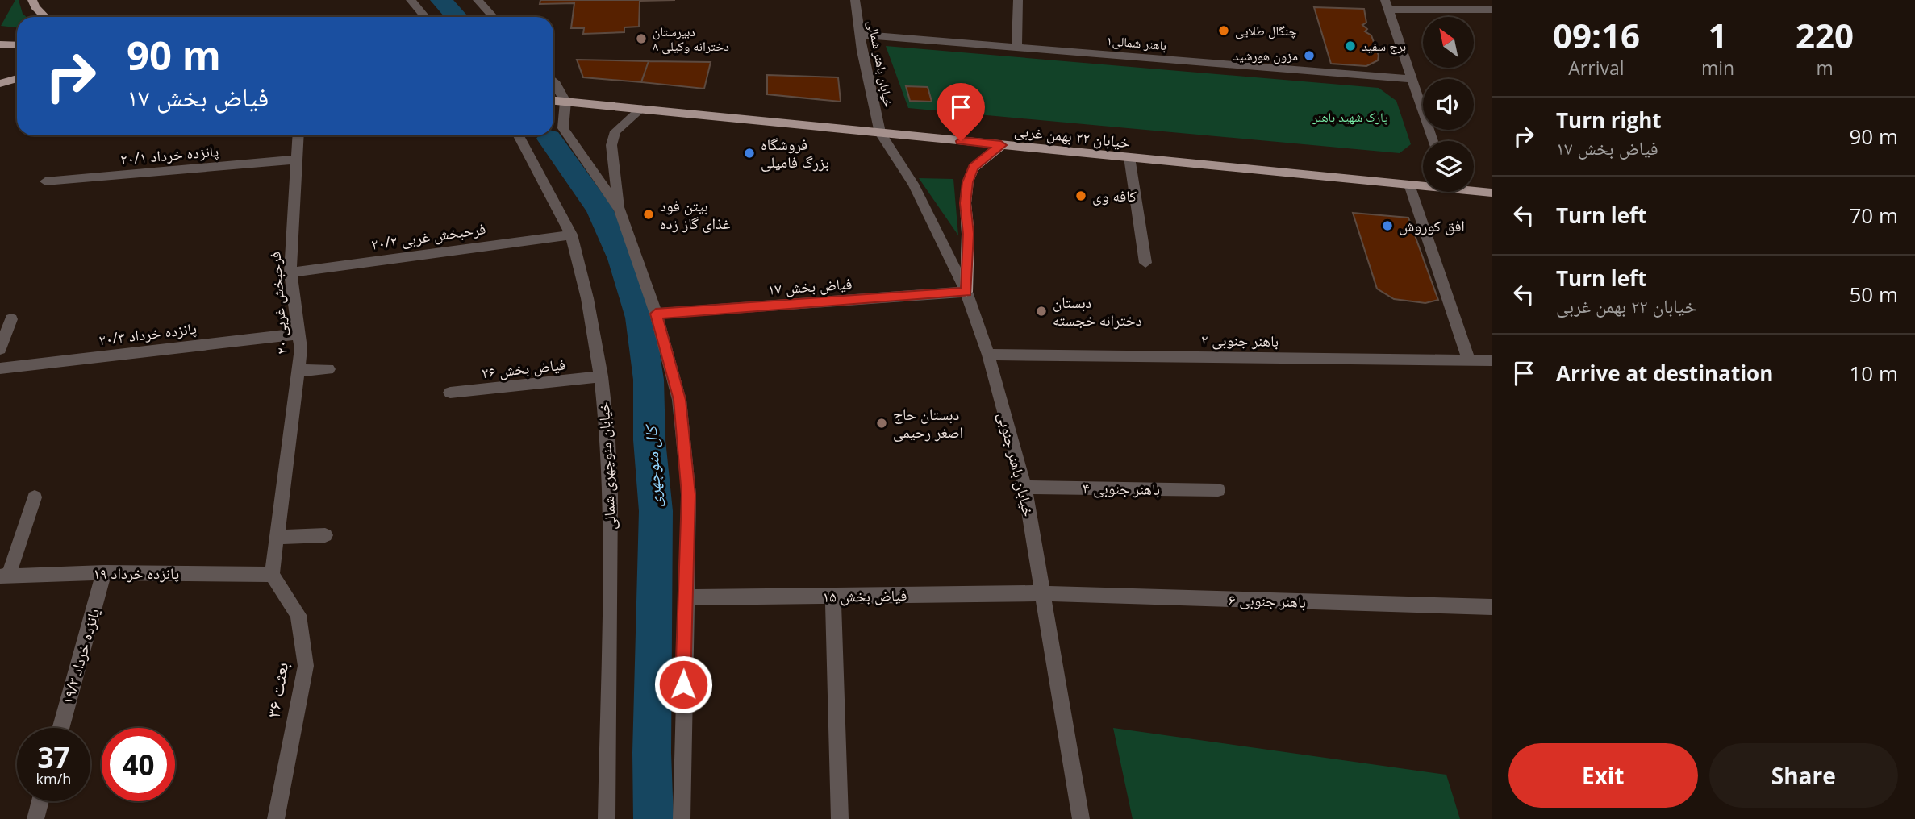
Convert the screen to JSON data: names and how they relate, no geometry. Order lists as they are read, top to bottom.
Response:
{
  "streets": {
    "main road": ["خیابان ۲۲ بهمن غربی"],
    "street": [
      "باهنر شمالی۱",
      "خیابان باهنر شمالی",
      "پانزده خرداد ۲۰/۱",
      "فرحبخش غربی ۲۰/۲",
      "فیاض بخش ۱۷",
      "فرحبخش غربی ۲۰",
      "پانزده خرداد ۲۰/۳",
      "باهنر جنوبی ۲",
      "فیاض بخش ۲۶",
      "خیابان باهنر جنوبی",
      "خیابان منوچهری شمالی",
      "باهنر جنوبی ۴",
      "پانزده خرداد ۱۹",
      "فیاض بخش ۱۵",
      "باهنر جنوبی ۶",
      "پانزده خرداد ۱۹/۳",
      "بعثت ۳۶"
    ]
  },
  "crossings": [
    ["باهنر شمالی۱", "خیابان باهنر شمالی"],
    ["خیابان باهنر شمالی", "خیابان ۲۲ بهمن غربی"],
    ["خیابان باهنر شمالی", "خیابان باهنر جنوبی"],
    ["خیابان ۲۲ بهمن غربی", "خیابان باهنر جنوبی"],
    ["پانزده خرداد ۲۰/۱", "فرحبخش غربی ۲۰"],
    ["فرحبخش غربی ۲۰/۲", "فرحبخش غربی ۲۰"],
    ["فرحبخش غربی ۲۰/۲", "خیابان منوچهری شمالی"],
    ["فیاض بخش ۱۷", "خیابان باهنر جنوبی"],
    ["فرحبخش غربی ۲۰", "پانزده خرداد ۲۰/۳"],
    ["فرحبخش غربی ۲۰", "پانزده خرداد ۱۹"],
    ["فرحبخش غربی ۲۰", "بعثت ۳۶"],
    ["باهنر جنوبی ۲", "خیابان باهنر جنوبی"],
    ["فیاض بخش ۲۶", "خیابان منوچهری شمالی"],
    ["خیابان باهنر جنوبی", "باهنر جنوبی ۴"],
    ["خیابان باهنر جنوبی", "فیاض بخش ۱۵"],
    ["خیابان باهنر جنوبی", "باهنر جنوبی ۶"],
    ["پانزده خرداد ۱۹", "پانزده خرداد ۱۹/۳"],
    ["پانزده خرداد ۱۹", "بعثت ۳۶"],
    ["فیاض بخش ۱۵", "باهنر جنوبی ۶"]
  ],
  "water": ["کال منوچهری"],
  "parks": ["پارک شهید باهنر"],
  "places": [
    "چنگال طلایی",
    "دبیرستان دخترانه وکیلی ۸",
    "برج سفید",
    "مزون هورشید",
    "فروشگاه بزرگ فامیلی",
    "کافه وی",
    "بیتن فود غذای گاز زده",
    "افق کوروش",
    "دبستان دخترانه خجسته",
    "دبستان حاج اصغر رحیمی"
  ],
  "north": "top left",
  "page": {
    "eta": [
      "09:16",
      "Arrival",
      "1",
      "min",
      "220",
      "m"
    ],
    "turn": ["90 m", "فیاض بخش ۱۷"],
    "list": [
      {
        "name": "Turn right",
        "note": "فیاض بخش ۱۷",
        "value": "90 m"
      },
      {
        "name": "Turn left",
        "value": "70 m"
      },
      {
        "name": "Turn left",
        "note": "خیابان ۲۲ بهمن غربی",
        "value": "50 m"
      },
      {
        "name": "Arrive at destination",
        "value": "10 m"
      }
    ],
    "speed": "37 km/h",
    "limit": "40",
    "buttons": ["Exit", "Share"]
  }
}
